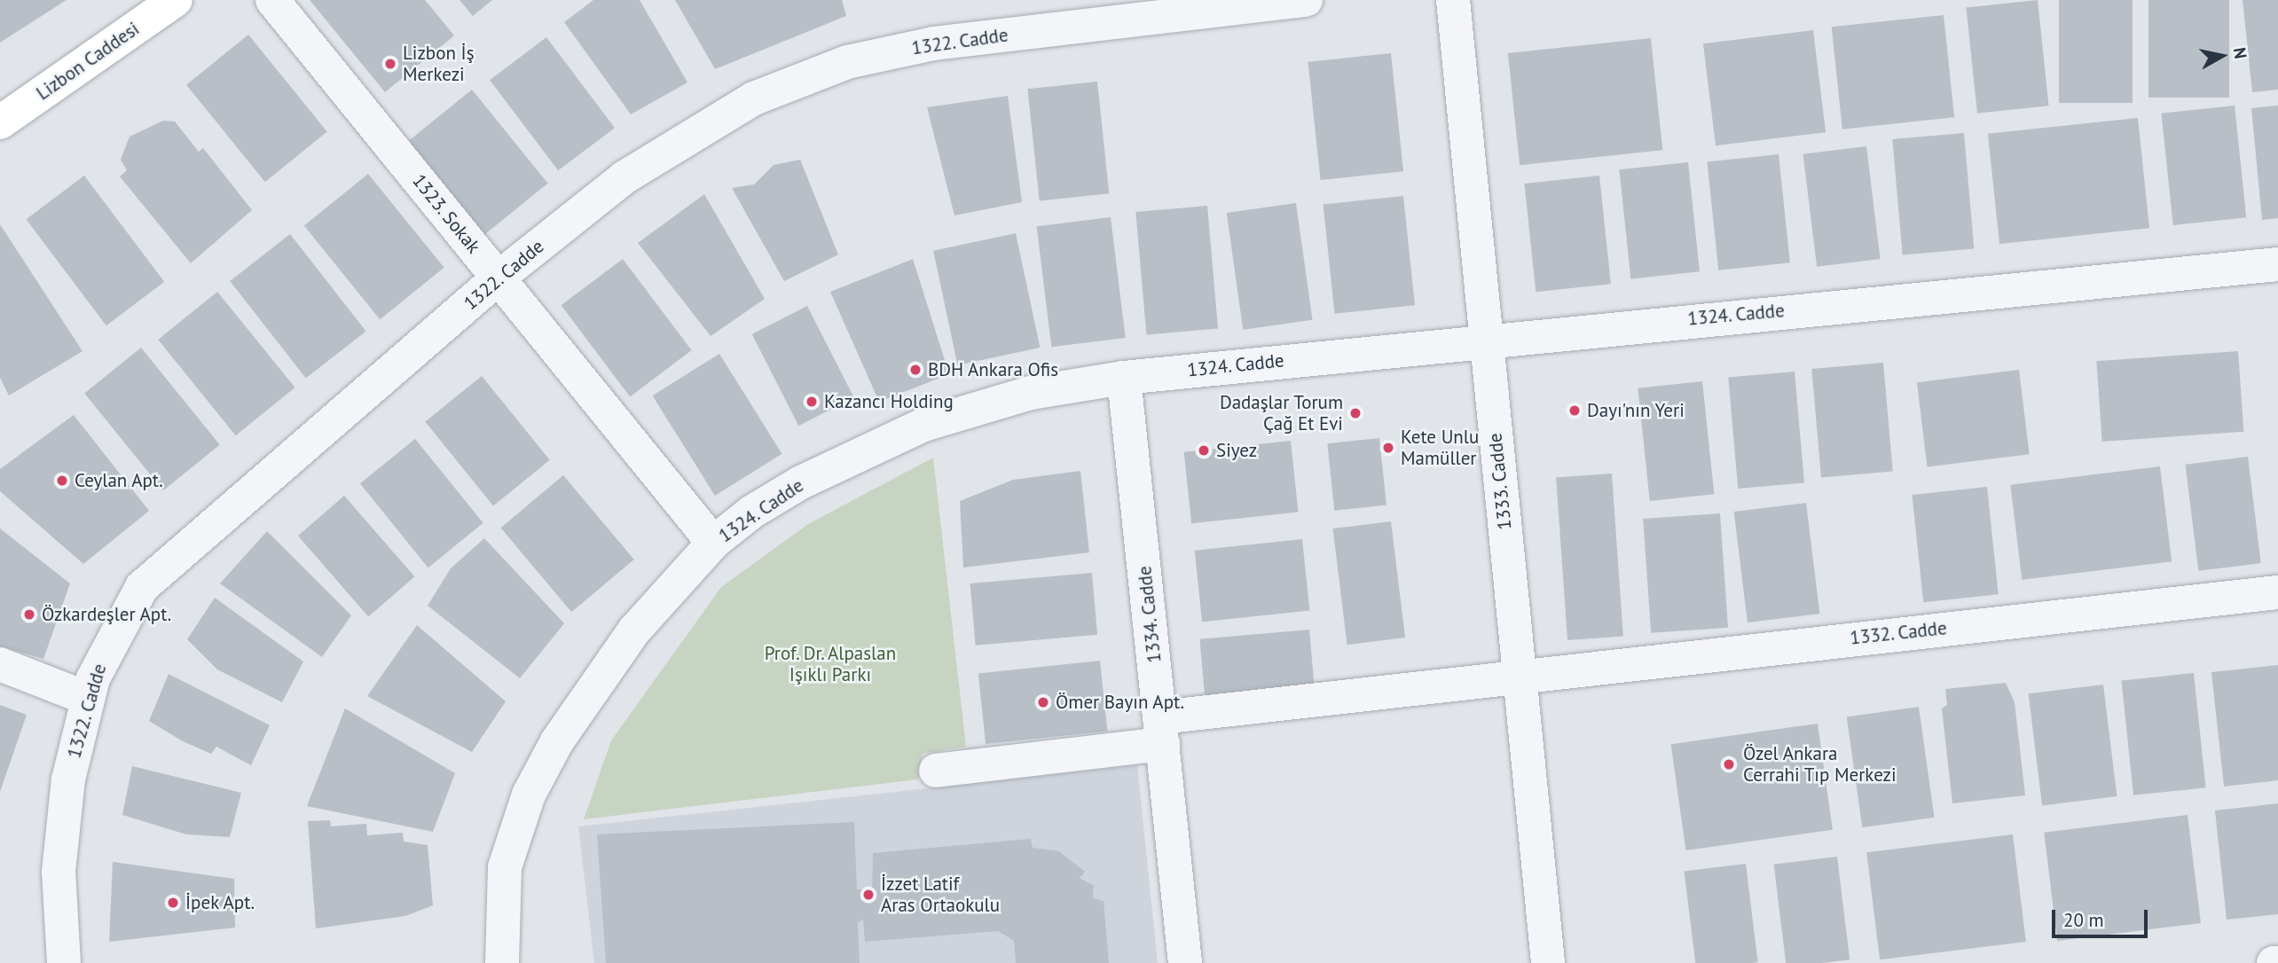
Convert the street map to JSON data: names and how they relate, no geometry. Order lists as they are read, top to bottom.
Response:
{
  "streets": {
    "main road": ["Lizbon Caddesi"],
    "street": [
      "1322. Cadde",
      "1323. Sokak",
      "1324. Cadde",
      "1333. Cadde",
      "1334. Cadde",
      "1332. Cadde"
    ]
  },
  "crossings": [
    ["1322. Cadde", "1323. Sokak"],
    ["1323. Sokak", "1324. Cadde"],
    ["1324. Cadde", "1333. Cadde"],
    ["1324. Cadde", "1334. Cadde"],
    ["1333. Cadde", "1332. Cadde"],
    ["1334. Cadde", "1332. Cadde"]
  ],
  "parks": ["Prof. Dr. Alpaslan Işıklı Parkı"],
  "places": [
    "Lizbon İş Merkezi",
    "BDH Ankara Ofis",
    "Kazancı Holding",
    "Dayı'nın Yeri",
    "Dadaşlar Torum Çağ Et Evi",
    "Kete Unlu Mamüller",
    "Siyez",
    "Ceylan Apt.",
    "Özkardeşler Apt.",
    "Ömer Bayın Apt.",
    "Özel Ankara Cerrahi Tıp Merkezi",
    "İzzet Latif Aras Ortaokulu",
    "İpek Apt."
  ],
  "scale_bar": "20 m",
  "north": "right"
}
